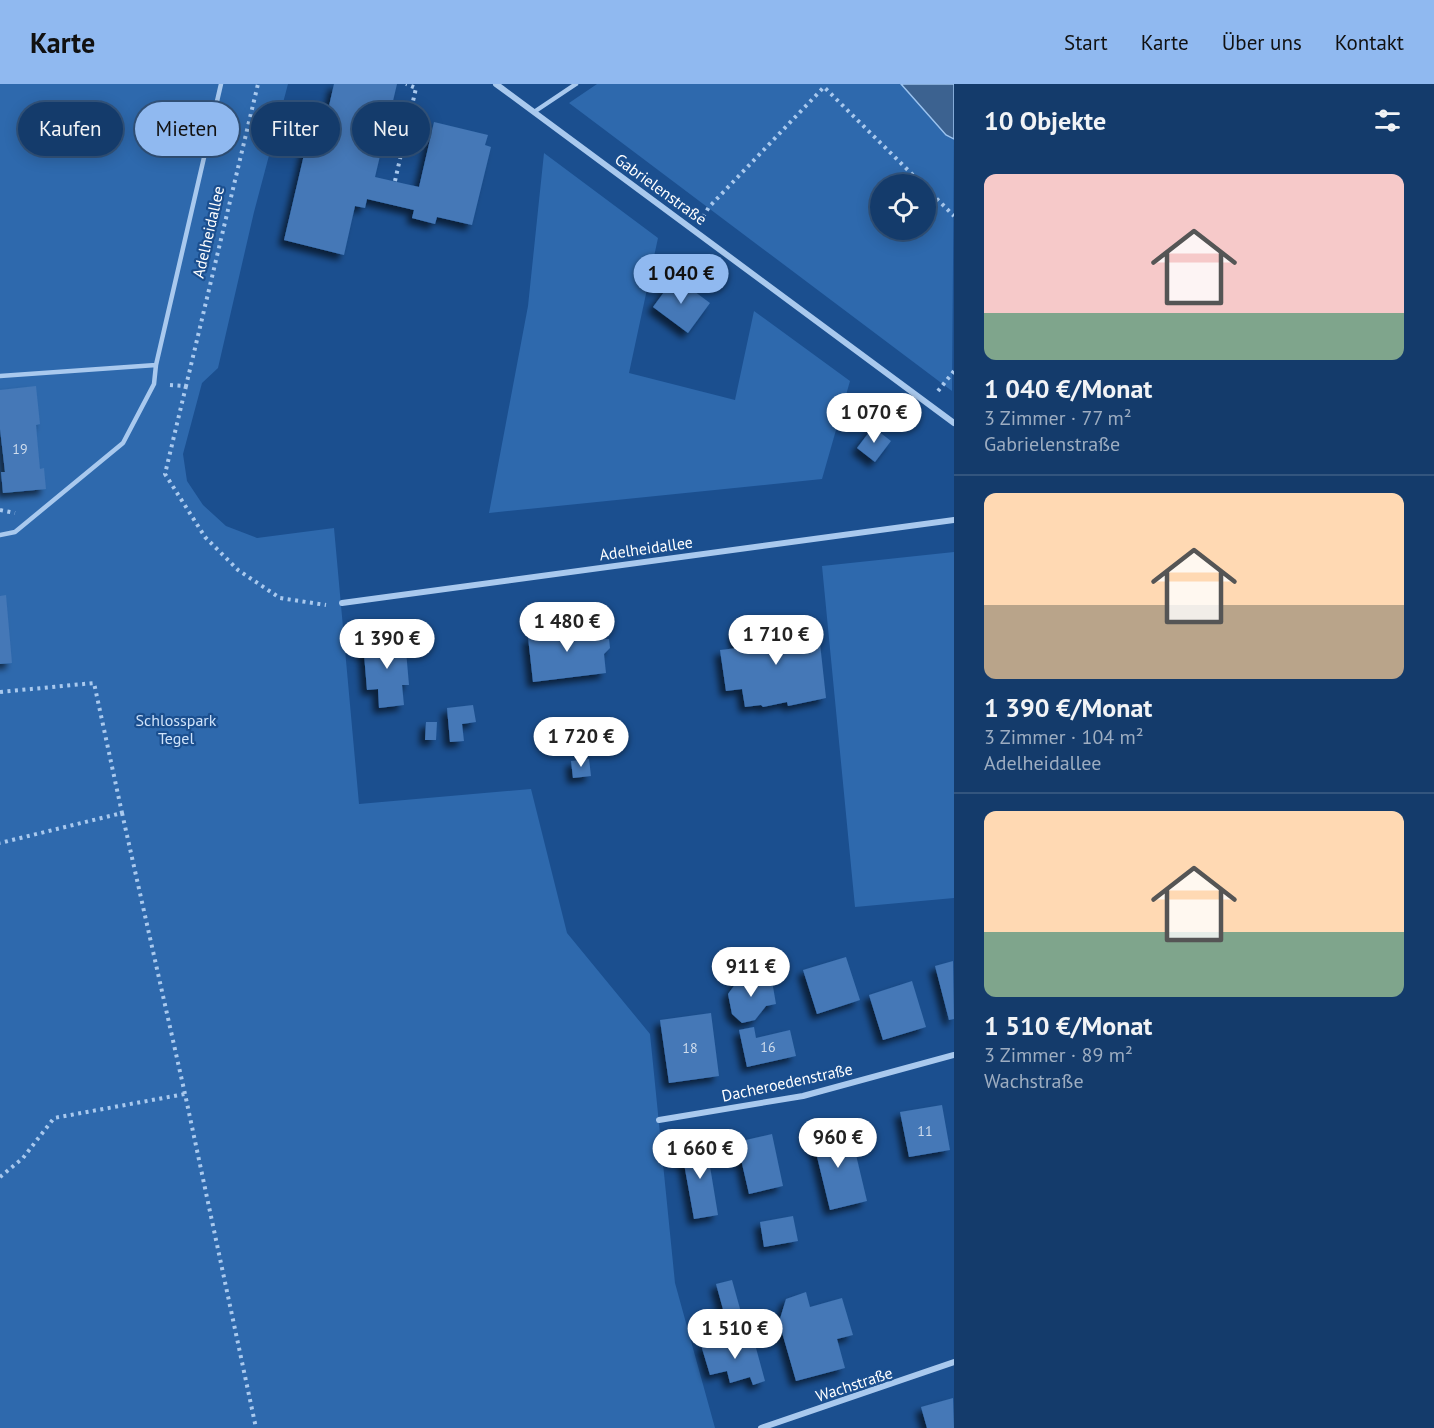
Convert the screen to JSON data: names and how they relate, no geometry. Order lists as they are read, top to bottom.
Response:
{
  "streets": {
    "street": [
      "Gabrielenstraße",
      "Adelheidallee",
      "Dacheroedenstraße",
      "Wachstraße"
    ]
  },
  "parks": ["Schlosspark Tegel"],
  "house_numbers": [
    "19",
    "16",
    "18",
    "11"
  ],
  "page": {
    "header": "Karte",
    "nav": [
      "Start",
      "Karte",
      "Über uns",
      "Kontakt"
    ],
    "heading": "10 Objekte",
    "chip": [
      "Kaufen",
      "Mieten",
      "Filter",
      "Neu"
    ],
    "list": [
      {
        "name": "1 040 €/Monat",
        "note": "3 Zimmer · 77 m² · Gabrielenstraße"
      },
      {
        "name": "1 390 €/Monat",
        "note": "3 Zimmer · 104 m² · Adelheidallee"
      },
      {
        "name": "1 510 €/Monat",
        "note": "3 Zimmer · 89 m² · Wachstraße"
      }
    ],
    "price": [
      "1 040 €",
      "1 070 €",
      "1 480 €",
      "1 710 €",
      "1 390 €",
      "1 720 €",
      "911 €",
      "960 €",
      "1 660 €",
      "1 510 €"
    ]
  }
}
